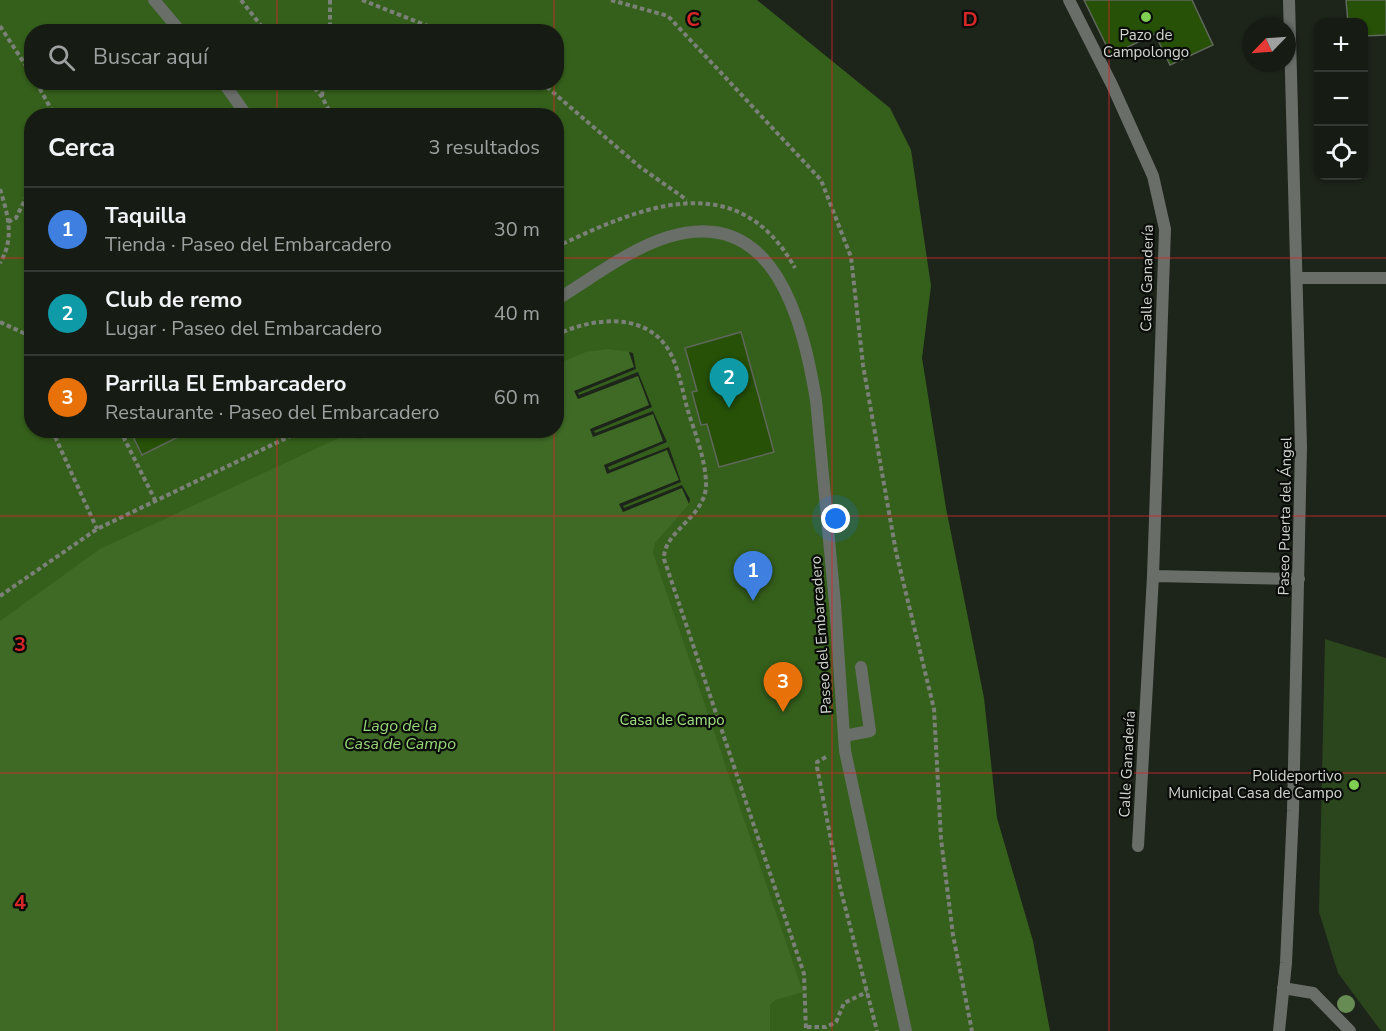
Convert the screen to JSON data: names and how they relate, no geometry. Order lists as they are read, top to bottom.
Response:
{
  "streets": {
    "street": ["Calle Ganadería", "Paseo Puerta del Ángel", "Paseo del Embarcadero"]
  },
  "water": ["Lago de la Casa de Campo"],
  "parks": ["Casa de Campo"],
  "places": ["Pazo de Campolongo", "Polideportivo Municipal Casa de Campo"],
  "north": "bottom left",
  "page": {
    "map_buttons": ["+", "−"],
    "search": "Buscar aquí",
    "heading": ["Cerca", "3 resultados"],
    "list": [
      {
        "mark": "1",
        "name": "Taquilla",
        "note": "Tienda · Paseo del Embarcadero",
        "value": "30 m"
      },
      {
        "mark": "2",
        "name": "Club de remo",
        "note": "Lugar · Paseo del Embarcadero",
        "value": "40 m"
      },
      {
        "mark": "3",
        "name": "Parrilla El Embarcadero",
        "note": "Restaurante · Paseo del Embarcadero",
        "value": "60 m"
      }
    ],
    "pins": ["2", "1", "3"]
  },
  "grid": {
    "columns": ["C", "D"],
    "rows": ["3", "4"]
  }
}
